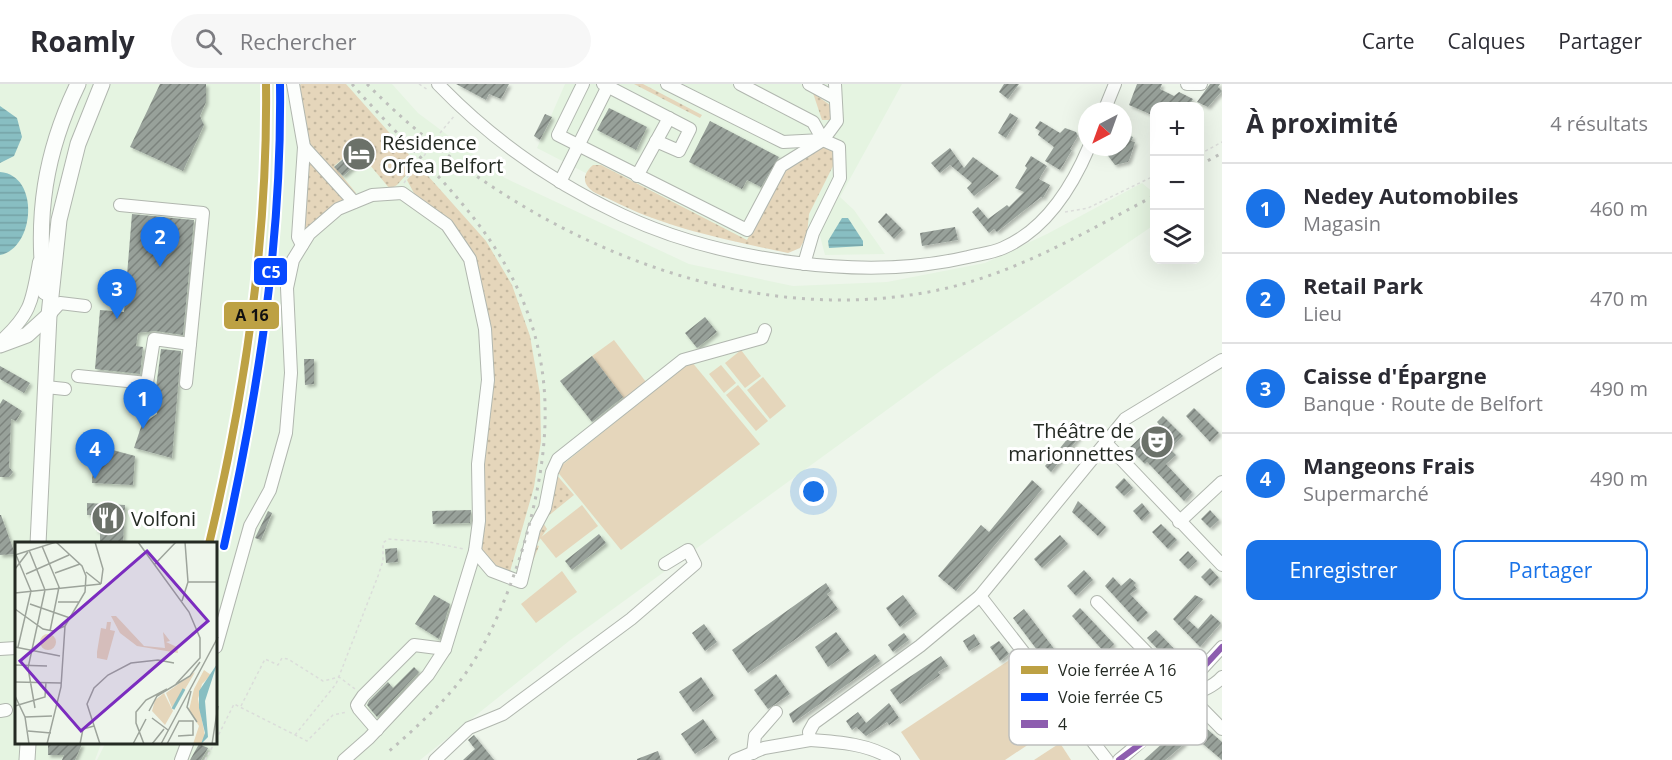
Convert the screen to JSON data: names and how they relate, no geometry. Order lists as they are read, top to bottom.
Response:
{
  "places": {
    "hotel": ["Résidence Orfea Belfort"],
    "theatre": ["Théâtre de marionnettes"],
    "restaurant": ["Volfoni"]
  },
  "lines": ["rail line C5", "transit line 4"],
  "legend": ["Voie ferrée A 16", "Voie ferrée C5", "4"],
  "north": "bottom left",
  "page": {
    "header": "Roamly",
    "search": "Rechercher",
    "nav": ["Carte", "Calques", "Partager"],
    "heading": ["À proximité", "4 résultats"],
    "map_buttons": ["+", "−"],
    "list": [
      {
        "mark": "1",
        "name": "Nedey Automobiles",
        "note": "Magasin",
        "value": "460 m"
      },
      {
        "mark": "2",
        "name": "Retail Park",
        "note": "Lieu",
        "value": "470 m"
      },
      {
        "mark": "3",
        "name": "Caisse d'Épargne",
        "note": "Banque · Route de Belfort",
        "value": "490 m"
      },
      {
        "mark": "4",
        "name": "Mangeons Frais",
        "note": "Supermarché",
        "value": "490 m"
      }
    ],
    "pins": [
      "2",
      "3",
      "1",
      "4"
    ],
    "buttons": ["Enregistrer", "Partager"]
  }
}
